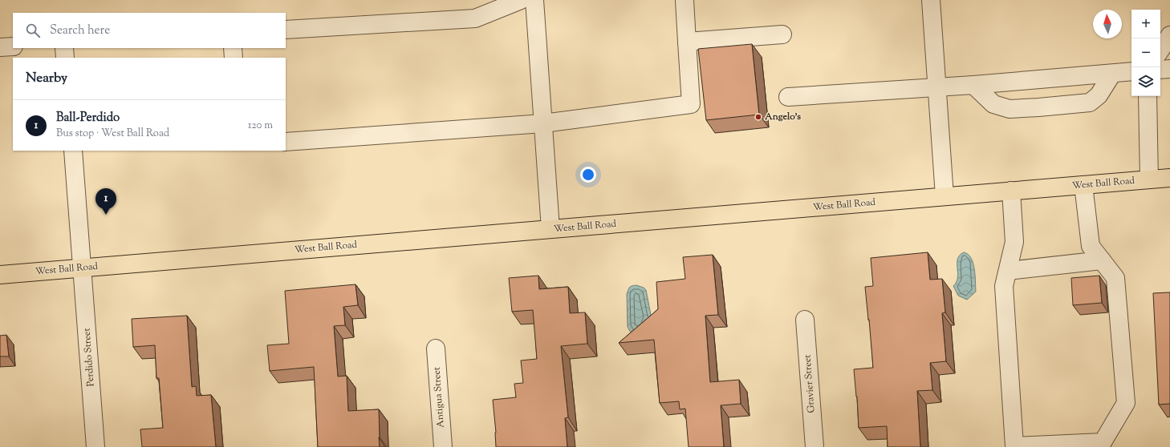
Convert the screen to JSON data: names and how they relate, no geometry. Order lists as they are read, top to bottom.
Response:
{
  "streets": {
    "main road": ["West Ball Road"],
    "street": ["Perdido Street", "Gravier Street", "Antigua Street"]
  },
  "crossings": [
    ["West Ball Road", "Perdido Street"]
  ],
  "places": ["Angelo's"],
  "north": "top",
  "page": {
    "map_buttons": ["+", "−"],
    "search": "Search here",
    "heading": "Nearby",
    "list": [
      {
        "mark": "1",
        "name": "Ball-Perdido",
        "note": "Bus stop · West Ball Road",
        "value": "120 m"
      }
    ],
    "pins": "1"
  }
}
